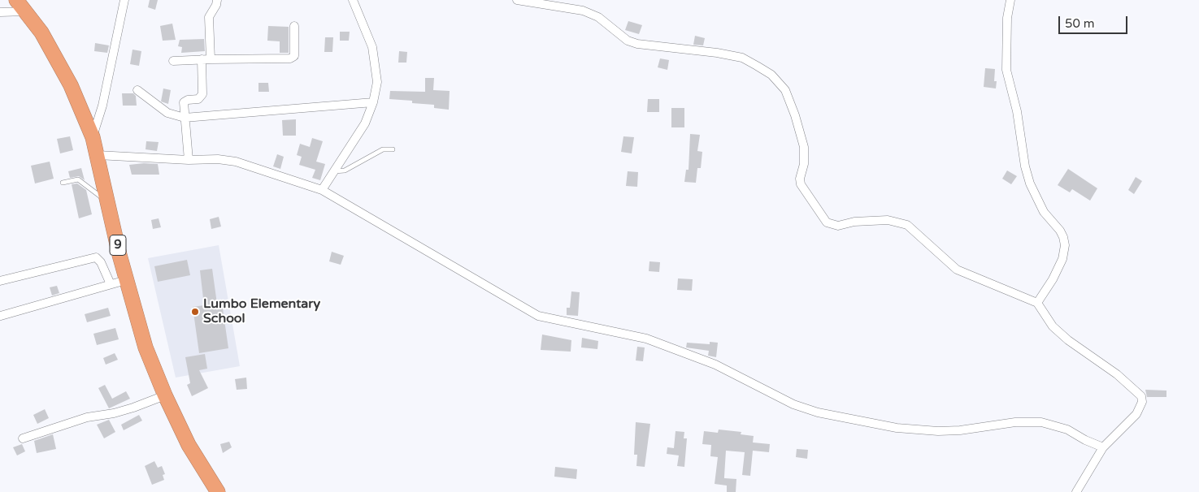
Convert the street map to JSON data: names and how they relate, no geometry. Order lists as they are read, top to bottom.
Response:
{
  "streets": {
    "highway": ["9"]
  },
  "places": ["Lumbo Elementary School"],
  "scale_bar": "50 m"
}
